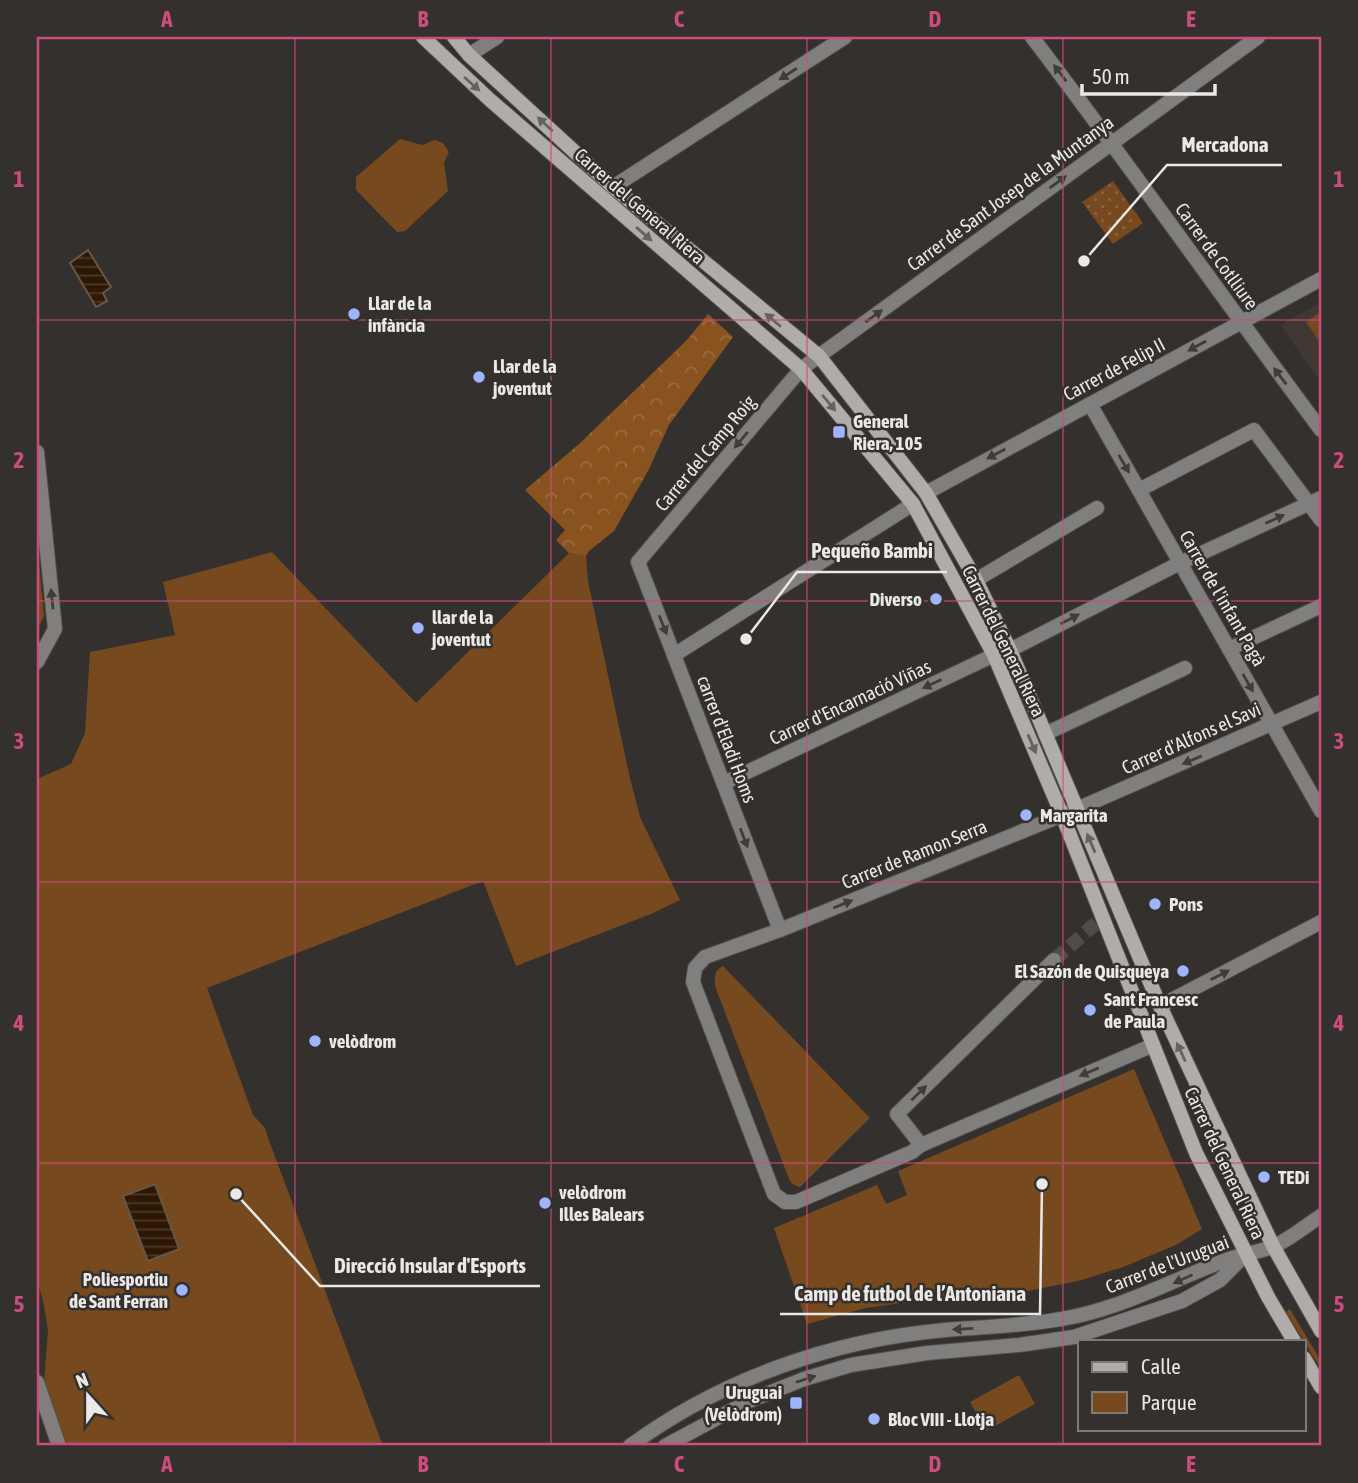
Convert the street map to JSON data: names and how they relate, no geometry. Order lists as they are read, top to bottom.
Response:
{
  "streets": {
    "main road": ["Carrer del General Riera"],
    "street": [
      "Carrer de Sant Josep de la Muntanya",
      "Carrer de Cotlliure",
      "Carrer de Felip II",
      "Carrer del Camp Roig",
      "Carrer de l'infant Pagà",
      "Carrer d'Encarnació Viñas",
      "Carrer d'Alfons el Savi",
      "carrer d'Eladi Homs",
      "Carrer de Ramon Serra",
      "Carrer de l'Uruguai"
    ]
  },
  "crossings": [
    ["Carrer de Sant Josep de la Muntanya", "Carrer del General Riera"],
    ["Carrer de Sant Josep de la Muntanya", "Carrer de Cotlliure"],
    ["Carrer de Sant Josep de la Muntanya", "Carrer del Camp Roig"],
    ["Carrer del General Riera", "Carrer de Felip II"],
    ["Carrer del General Riera", "Carrer del Camp Roig"],
    ["Carrer del General Riera", "Carrer d'Encarnació Viñas"],
    ["Carrer del General Riera", "Carrer d'Alfons el Savi"],
    ["Carrer del General Riera", "Carrer de Ramon Serra"],
    ["Carrer del General Riera", "Carrer de l'Uruguai"],
    ["Carrer de Cotlliure", "Carrer de Felip II"],
    ["Carrer de Felip II", "Carrer de l'infant Pagà"],
    ["Carrer del Camp Roig", "carrer d'Eladi Homs"],
    ["Carrer de l'infant Pagà", "Carrer d'Alfons el Savi"],
    ["Carrer d'Encarnació Viñas", "carrer d'Eladi Homs"],
    ["Carrer d'Alfons el Savi", "Carrer de Ramon Serra"],
    ["carrer d'Eladi Homs", "Carrer de Ramon Serra"]
  ],
  "one_way": [
    "Carrer de Sant Josep de la Muntanya",
    "Carrer de Cotlliure",
    "Carrer de l'infant Pagà",
    "Carrer d'Encarnació Viñas",
    "carrer d'Eladi Homs"
  ],
  "places": {
    "other": [
      "Mercadona",
      "Llar de la infància",
      "Llar de la joventut",
      "Diverso",
      "llar de la joventut",
      "Pequeño Bambi",
      "Margarita",
      "Pons",
      "El Sazón de Quisqueya",
      "Sant Francesc de Paula",
      "velòdrom",
      "TEDi",
      "Camp de futbol de l’Antoniana",
      "Direcció Insular d'Esports",
      "velòdrom Illes Balears",
      "Poliesportiu de Sant Ferran",
      "Bloc VIII - Llotja"
    ],
    "transit": ["General Riera, 105", "Uruguai (Velòdrom)"]
  },
  "legend": ["Calle", "Parque"],
  "scale_bar": "50 m",
  "north": "top",
  "grid": {
    "columns": [
      "A",
      "B",
      "C",
      "D",
      "E"
    ],
    "rows": [
      "1",
      "2",
      "3",
      "4",
      "5"
    ]
  }
}
